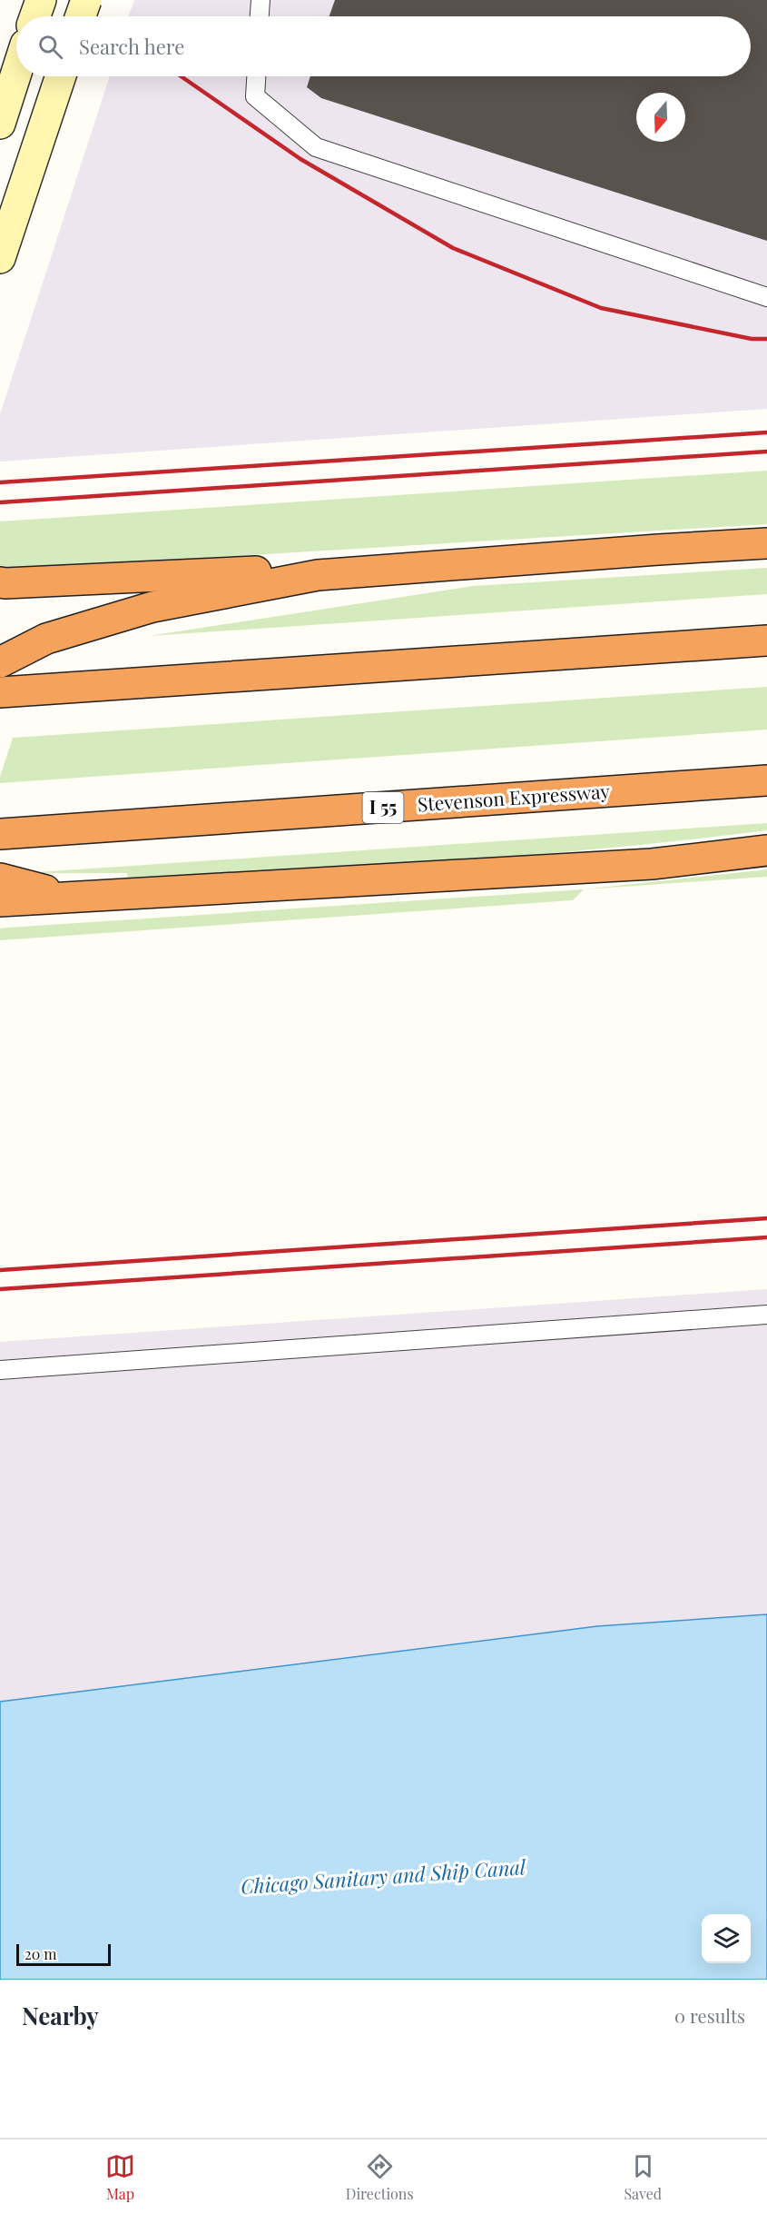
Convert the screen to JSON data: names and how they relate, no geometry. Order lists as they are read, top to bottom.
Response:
{
  "streets": {
    "highway": ["Stevenson Expressway", "I 55"]
  },
  "water": ["Chicago Sanitary and Ship Canal"],
  "scale_bar": "20 m",
  "north": "bottom",
  "page": {
    "search": "Search here",
    "scale": "20 m",
    "heading": ["Nearby", "0 results"],
    "nav": ["Map", "Directions", "Saved"]
  }
}
